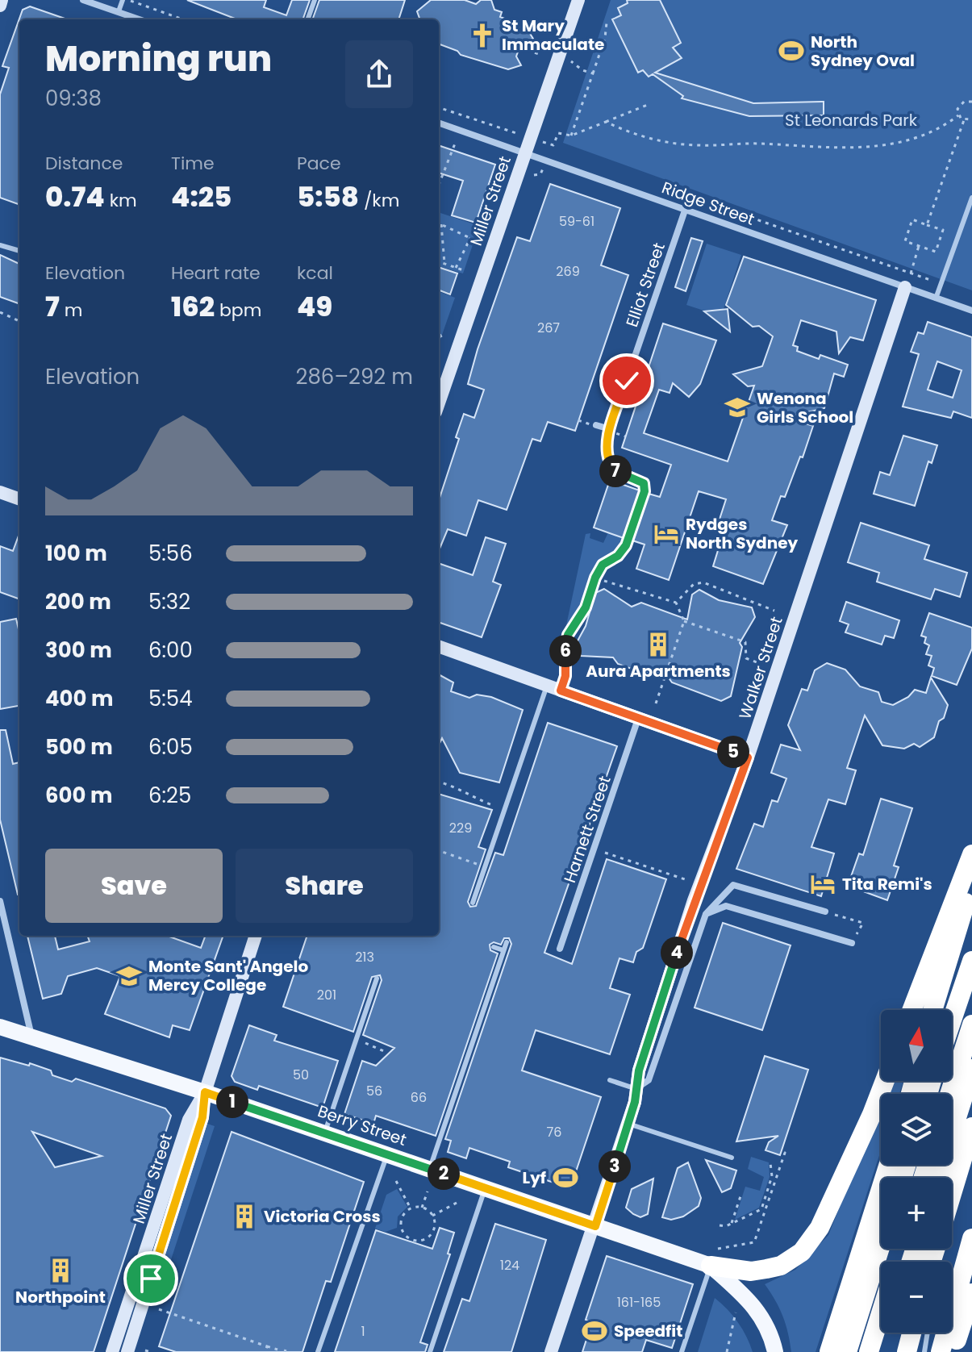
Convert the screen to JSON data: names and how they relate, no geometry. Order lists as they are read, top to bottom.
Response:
{
  "streets": {
    "main road": ["Berry Street"],
    "street": [
      "Miller Street",
      "Ridge Street",
      "Elliot Street",
      "Walker Street",
      "Harnett Street"
    ]
  },
  "crossings": [
    ["Miller Street", "Ridge Street"],
    ["Miller Street", "Berry Street"],
    ["Ridge Street", "Elliot Street"],
    ["Ridge Street", "Walker Street"],
    ["Walker Street", "Berry Street"]
  ],
  "parks": ["St Leonards Park"],
  "places": {
    "church": ["St Mary Immaculate"],
    "sports": ["North Sydney Oval", "Lyf", "Speedfit"],
    "school or university": ["Wenona Girls School", "Monte Sant' Angelo Mercy College"],
    "hotel": ["Rydges North Sydney", "Tita Remi's"],
    "building": ["Aura Apartments", "Victoria Cross", "Northpoint"]
  },
  "house_numbers": [
    "59-61",
    "269",
    "267",
    "229",
    "213",
    "201",
    "50",
    "56",
    "66",
    "76",
    "124",
    "161-165",
    "1"
  ],
  "north": "top",
  "page": {
    "heading": ["Morning run", "09:38"],
    "stats": [
      ["Distance", "0.74 km"],
      ["Time", "4:25"],
      ["Pace", "5:58 /km"],
      ["Elevation", "7 m"],
      ["Heart rate", "162 bpm"],
      ["kcal", "49"]
    ],
    "chart": ["Elevation", "286–292 m"],
    "pins": [
      "7",
      "6",
      "5",
      "4",
      "1",
      "3",
      "2"
    ],
    "list": [
      {
        "name": "100 m",
        "note": "5:56"
      },
      {
        "name": "200 m",
        "note": "5:32"
      },
      {
        "name": "300 m",
        "note": "6:00"
      },
      {
        "name": "400 m",
        "note": "5:54"
      },
      {
        "name": "500 m",
        "note": "6:05"
      },
      {
        "name": "600 m",
        "note": "6:25"
      }
    ],
    "buttons": ["Save", "Share"],
    "map_buttons": ["+", "−"]
  }
}
